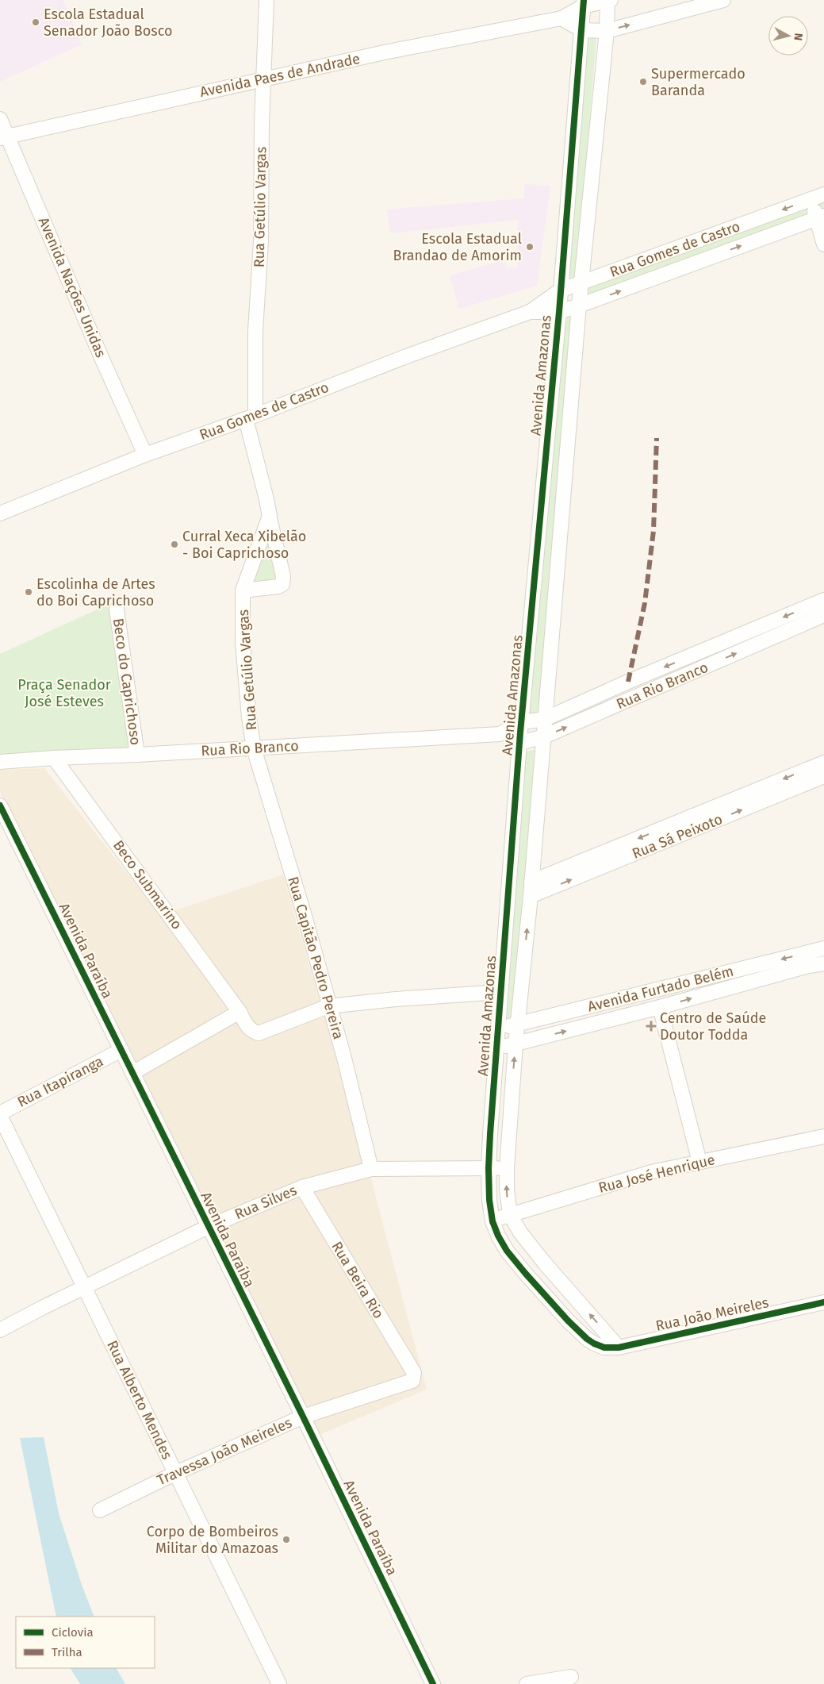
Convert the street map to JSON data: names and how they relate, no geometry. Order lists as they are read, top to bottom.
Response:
{
  "streets": {
    "street": [
      "Avenida Paes de Andrade",
      "Rua Getúlio Vargas",
      "Rua Gomes de Castro",
      "Avenida Nações Unidas",
      "Avenida Amazonas",
      "Beco do Caprichoso",
      "Rua Rio Branco",
      "Rua Sá Peixoto",
      "Beco Submarino",
      "Avenida Paraíba",
      "Rua Capitão Pedro Pereira",
      "Avenida Furtado Belém",
      "Rua Itapiranga",
      "Rua José Henrique",
      "Rua Silves",
      "Rua Beira Rio",
      "Rua João Meireles",
      "Rua Alberto Mendes",
      "Travessa João Meireles"
    ]
  },
  "crossings": [
    ["Avenida Paes de Andrade", "Rua Getúlio Vargas"],
    ["Avenida Paes de Andrade", "Avenida Nações Unidas"],
    ["Avenida Paes de Andrade", "Avenida Amazonas"],
    ["Rua Getúlio Vargas", "Rua Gomes de Castro"],
    ["Rua Getúlio Vargas", "Rua Rio Branco"],
    ["Rua Getúlio Vargas", "Rua Capitão Pedro Pereira"],
    ["Rua Gomes de Castro", "Avenida Nações Unidas"],
    ["Rua Gomes de Castro", "Avenida Amazonas"],
    ["Avenida Amazonas", "Rua Rio Branco"],
    ["Avenida Amazonas", "Beco Submarino"],
    ["Avenida Amazonas", "Avenida Furtado Belém"],
    ["Avenida Amazonas", "Rua José Henrique"],
    ["Avenida Amazonas", "Rua Silves"],
    ["Avenida Amazonas", "Rua João Meireles"],
    ["Beco do Caprichoso", "Rua Rio Branco"],
    ["Rua Rio Branco", "Beco Submarino"],
    ["Rua Rio Branco", "Rua Capitão Pedro Pereira"],
    ["Beco Submarino", "Rua Capitão Pedro Pereira"],
    ["Avenida Paraíba", "Rua Itapiranga"],
    ["Avenida Paraíba", "Rua Silves"],
    ["Avenida Paraíba", "Travessa João Meireles"],
    ["Rua Capitão Pedro Pereira", "Rua Silves"],
    ["Rua Silves", "Rua Beira Rio"],
    ["Rua Silves", "Rua Alberto Mendes"],
    ["Rua Beira Rio", "Travessa João Meireles"],
    ["Rua Alberto Mendes", "Travessa João Meireles"]
  ],
  "parks": ["Praça Senador José Esteves"],
  "places": {
    "other": [
      "Escola Estadual Senador João Bosco",
      "Supermercado Baranda",
      "Escola Estadual Brandao de Amorim",
      "Curral Xeca Xibelão - Boi Caprichoso",
      "Escolinha de Artes do Boi Caprichoso",
      "Corpo de Bombeiros Militar do Amazoas"
    ],
    "health": ["Centro de Saúde Doutor Todda"]
  },
  "legend": ["Ciclovia", "Trilha"],
  "north": "right"
}
